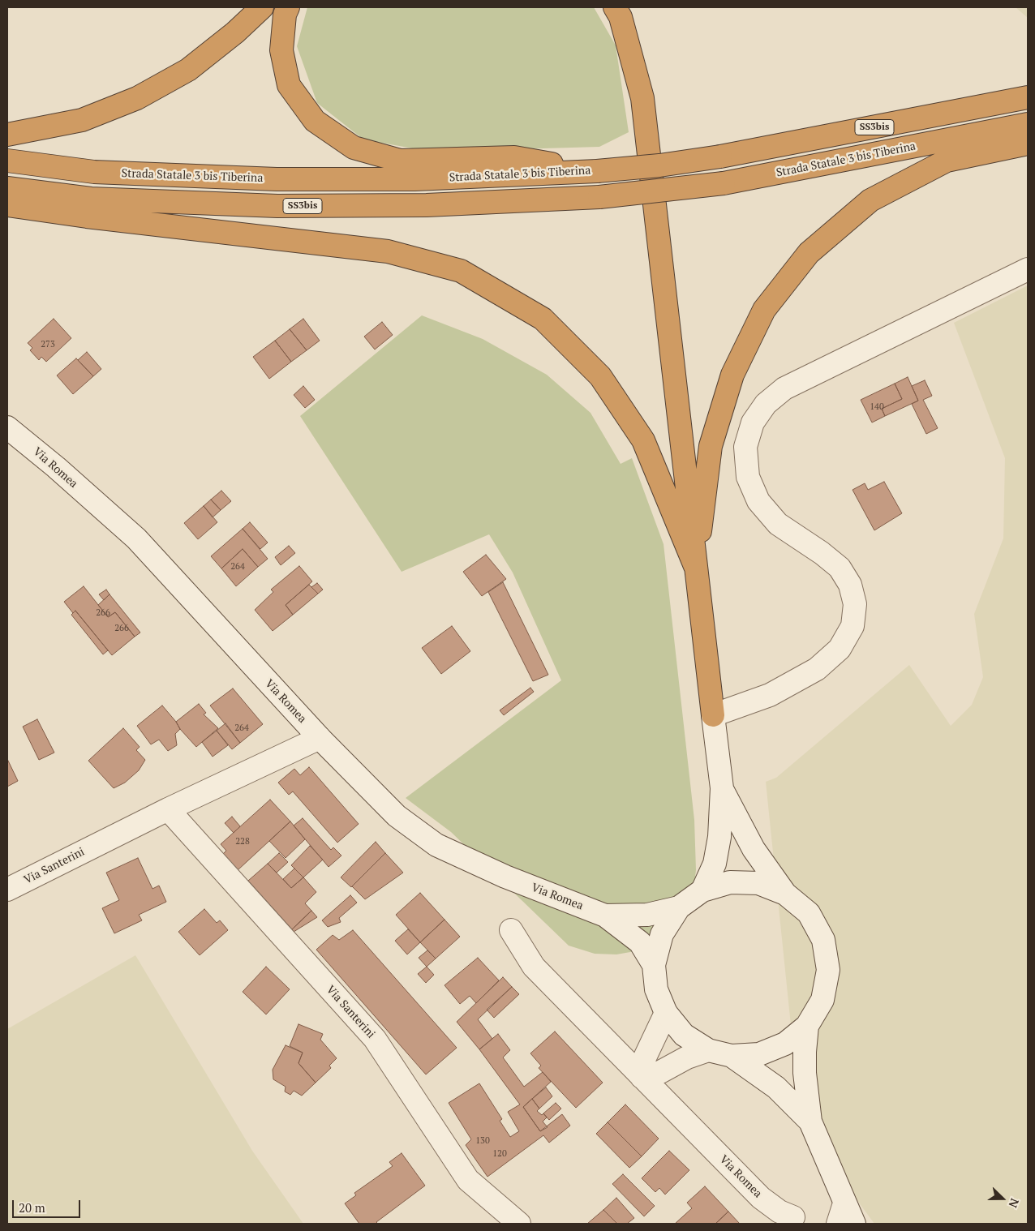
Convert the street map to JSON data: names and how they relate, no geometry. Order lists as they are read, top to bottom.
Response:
{
  "streets": {
    "highway": ["SS3bis", "Strada Statale 3 bis Tiberina"],
    "street": ["Via Romea", "Via Santerini"]
  },
  "crossings": [
    ["Via Romea", "Via Santerini"]
  ],
  "house_numbers": [
    "273",
    "140",
    "264",
    "266",
    "266",
    "264",
    "228",
    "130",
    "120"
  ],
  "scale_bar": "20 m",
  "north": "right"
}
